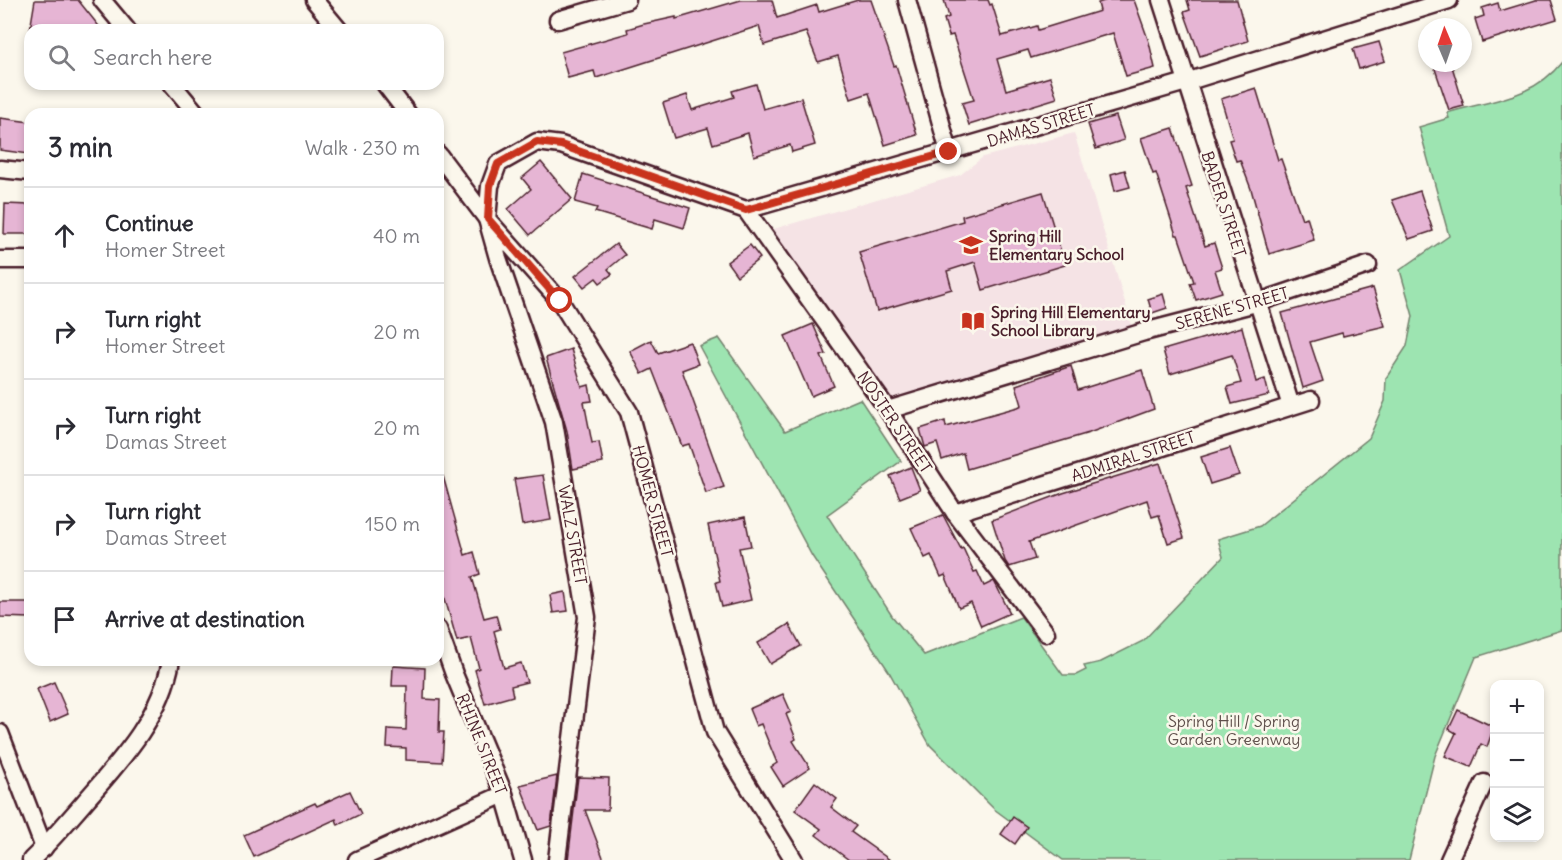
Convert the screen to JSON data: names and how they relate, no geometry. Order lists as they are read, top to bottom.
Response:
{
  "streets": {
    "street": [
      "DAMAS STREET",
      "BADER STREET",
      "SERENE STREET",
      "NOSTER STREET",
      "ADMIRAL STREET",
      "HOMER STREET",
      "WALZ STREET",
      "RHINE STREET"
    ]
  },
  "crossings": [
    ["DAMAS STREET", "BADER STREET"],
    ["DAMAS STREET", "NOSTER STREET"],
    ["BADER STREET", "SERENE STREET"],
    ["BADER STREET", "ADMIRAL STREET"],
    ["SERENE STREET", "NOSTER STREET"],
    ["NOSTER STREET", "ADMIRAL STREET"],
    ["HOMER STREET", "WALZ STREET"]
  ],
  "parks": ["Spring Hill / Spring Garden Greenway"],
  "places": {
    "school or university": ["Spring Hill Elementary School"],
    "library": ["Spring Hill Elementary School Library"]
  },
  "north": "top",
  "page": {
    "search": "Search here",
    "heading": ["3 min", "Walk · 230 m"],
    "list": [
      ["Continue", "Homer Street", "40 m"],
      ["Turn right", "Homer Street", "20 m"],
      ["Turn right", "Damas Street", "20 m"],
      ["Turn right", "Damas Street", "150 m"],
      "Arrive at destination"
    ],
    "map_buttons": ["+", "−"]
  }
}
